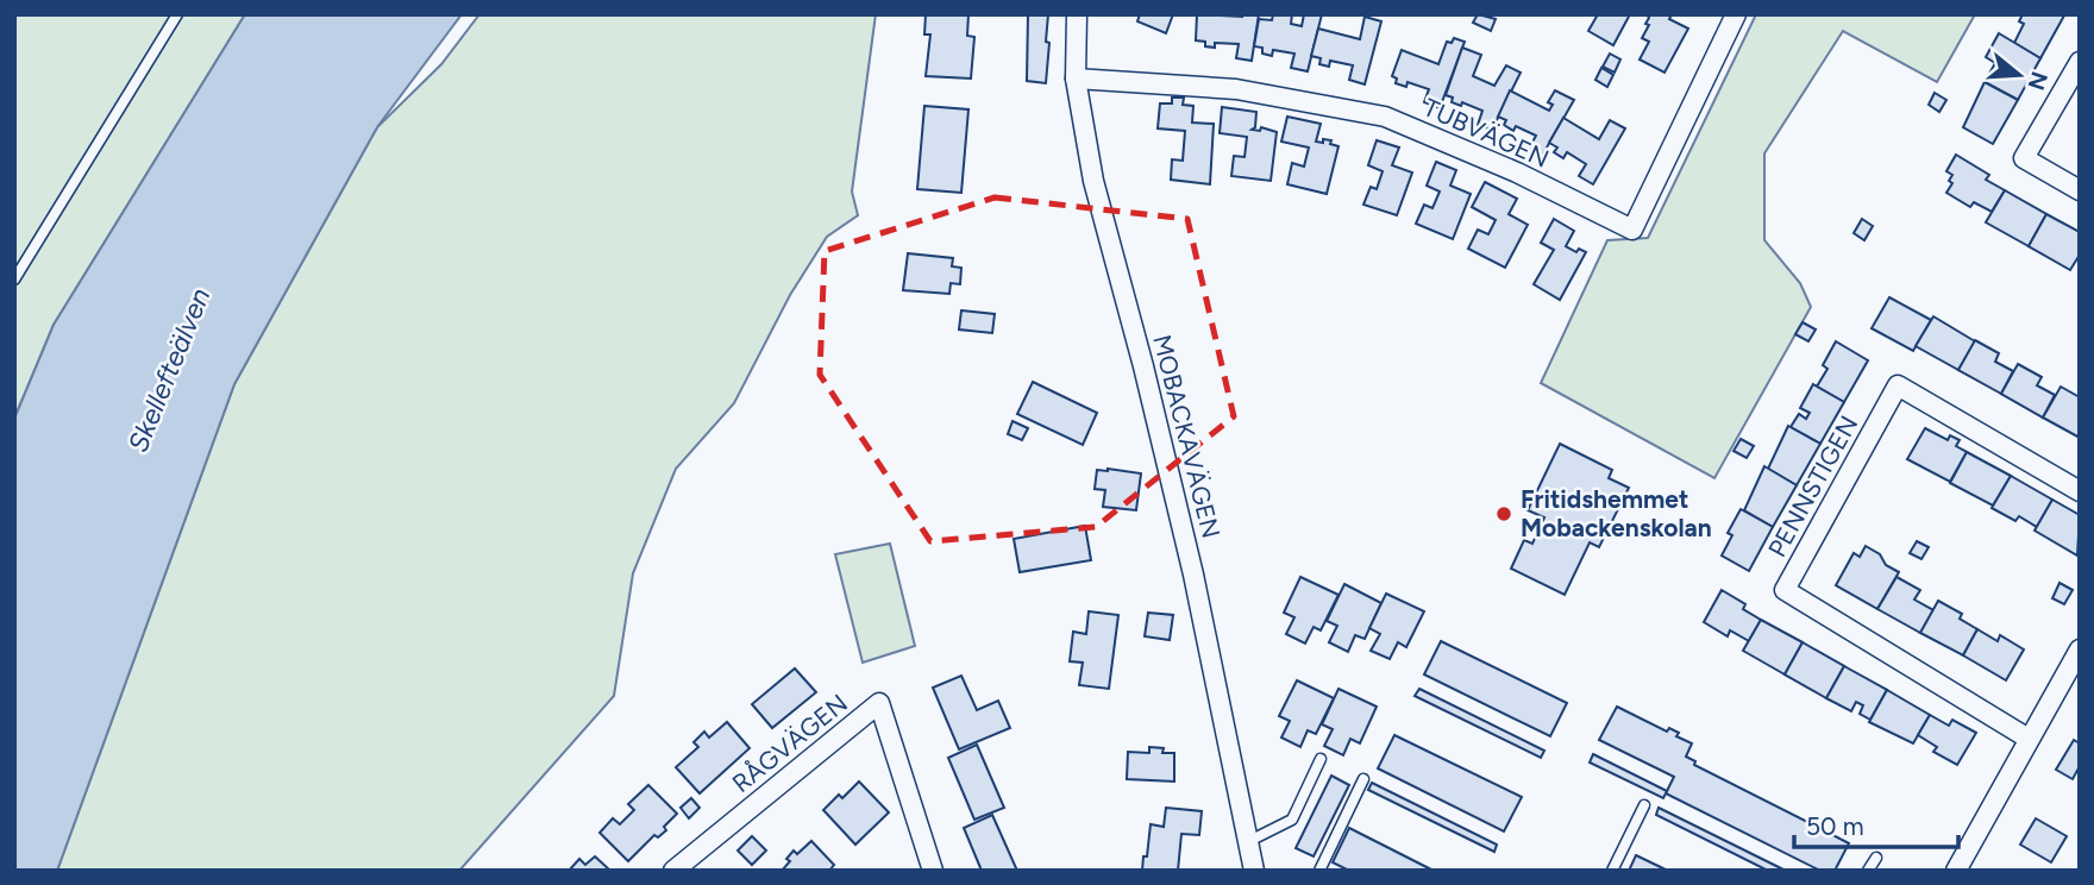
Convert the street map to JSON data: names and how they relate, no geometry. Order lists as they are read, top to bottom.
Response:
{
  "streets": {
    "street": [
      "TUBVÄGEN",
      "MOBACKAVÄGEN",
      "PENNSTIGEN",
      "RÅGVÄGEN"
    ]
  },
  "crossings": [
    ["TUBVÄGEN", "MOBACKAVÄGEN"]
  ],
  "water": ["Skellefteälven"],
  "places": ["Fritidshemmet Mobackenskolan"],
  "scale_bar": "50 m",
  "north": "right"
}
